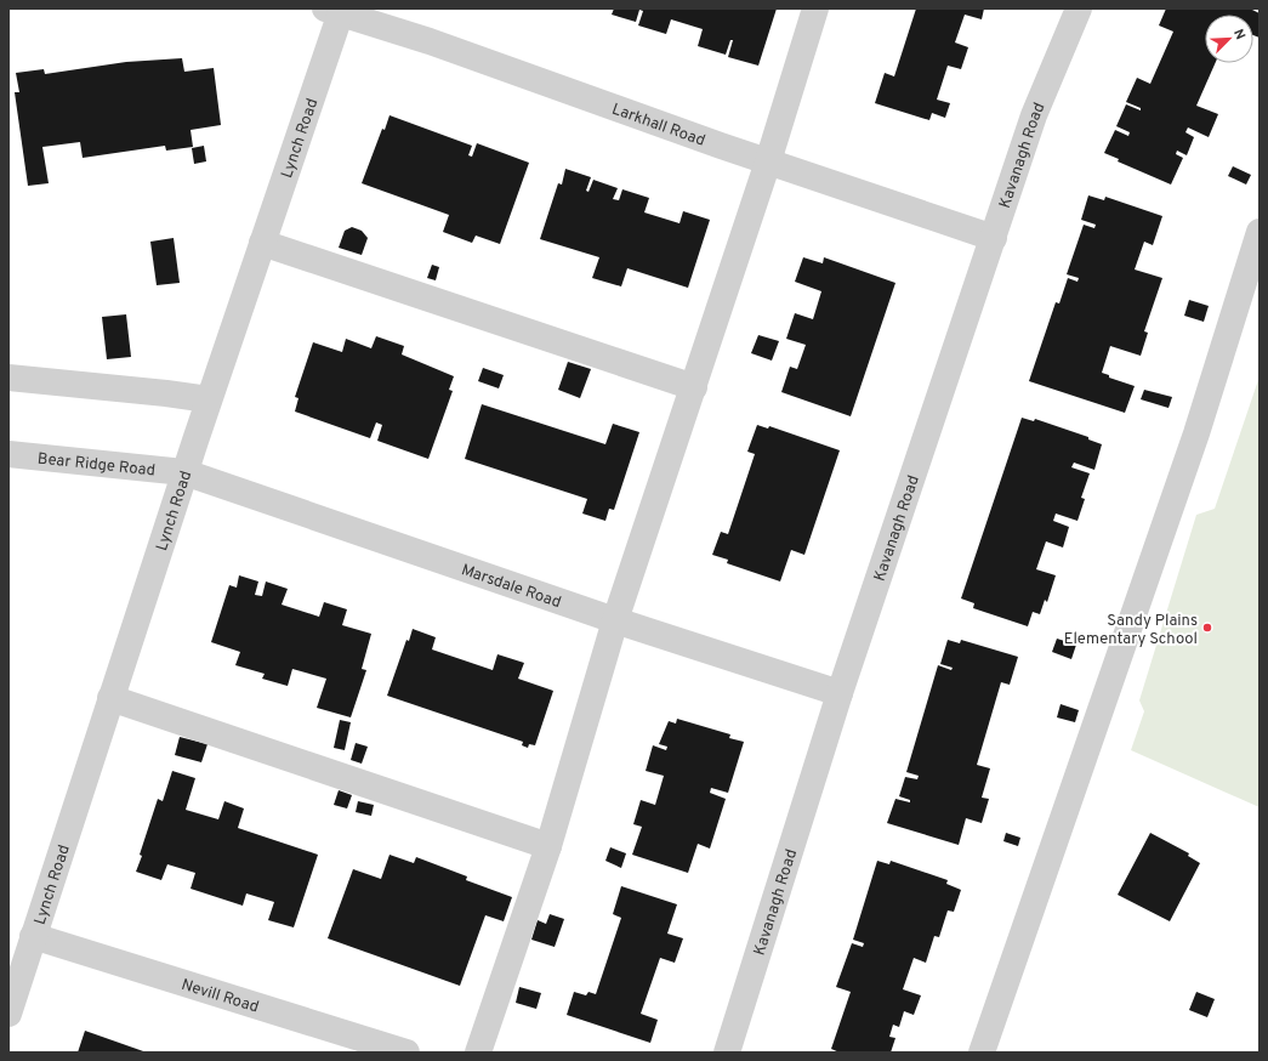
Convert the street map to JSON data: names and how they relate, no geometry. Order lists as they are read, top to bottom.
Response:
{
  "streets": {
    "street": [
      "Larkhall Road",
      "Lynch Road",
      "Kavanagh Road",
      "Bear Ridge Road",
      "Marsdale Road",
      "Nevill Road"
    ]
  },
  "crossings": [
    ["Larkhall Road", "Lynch Road"],
    ["Larkhall Road", "Kavanagh Road"],
    ["Lynch Road", "Bear Ridge Road"],
    ["Lynch Road", "Marsdale Road"],
    ["Lynch Road", "Nevill Road"],
    ["Kavanagh Road", "Marsdale Road"],
    ["Bear Ridge Road", "Marsdale Road"]
  ],
  "places": ["Sandy Plains Elementary School"],
  "north": "top right"
}
